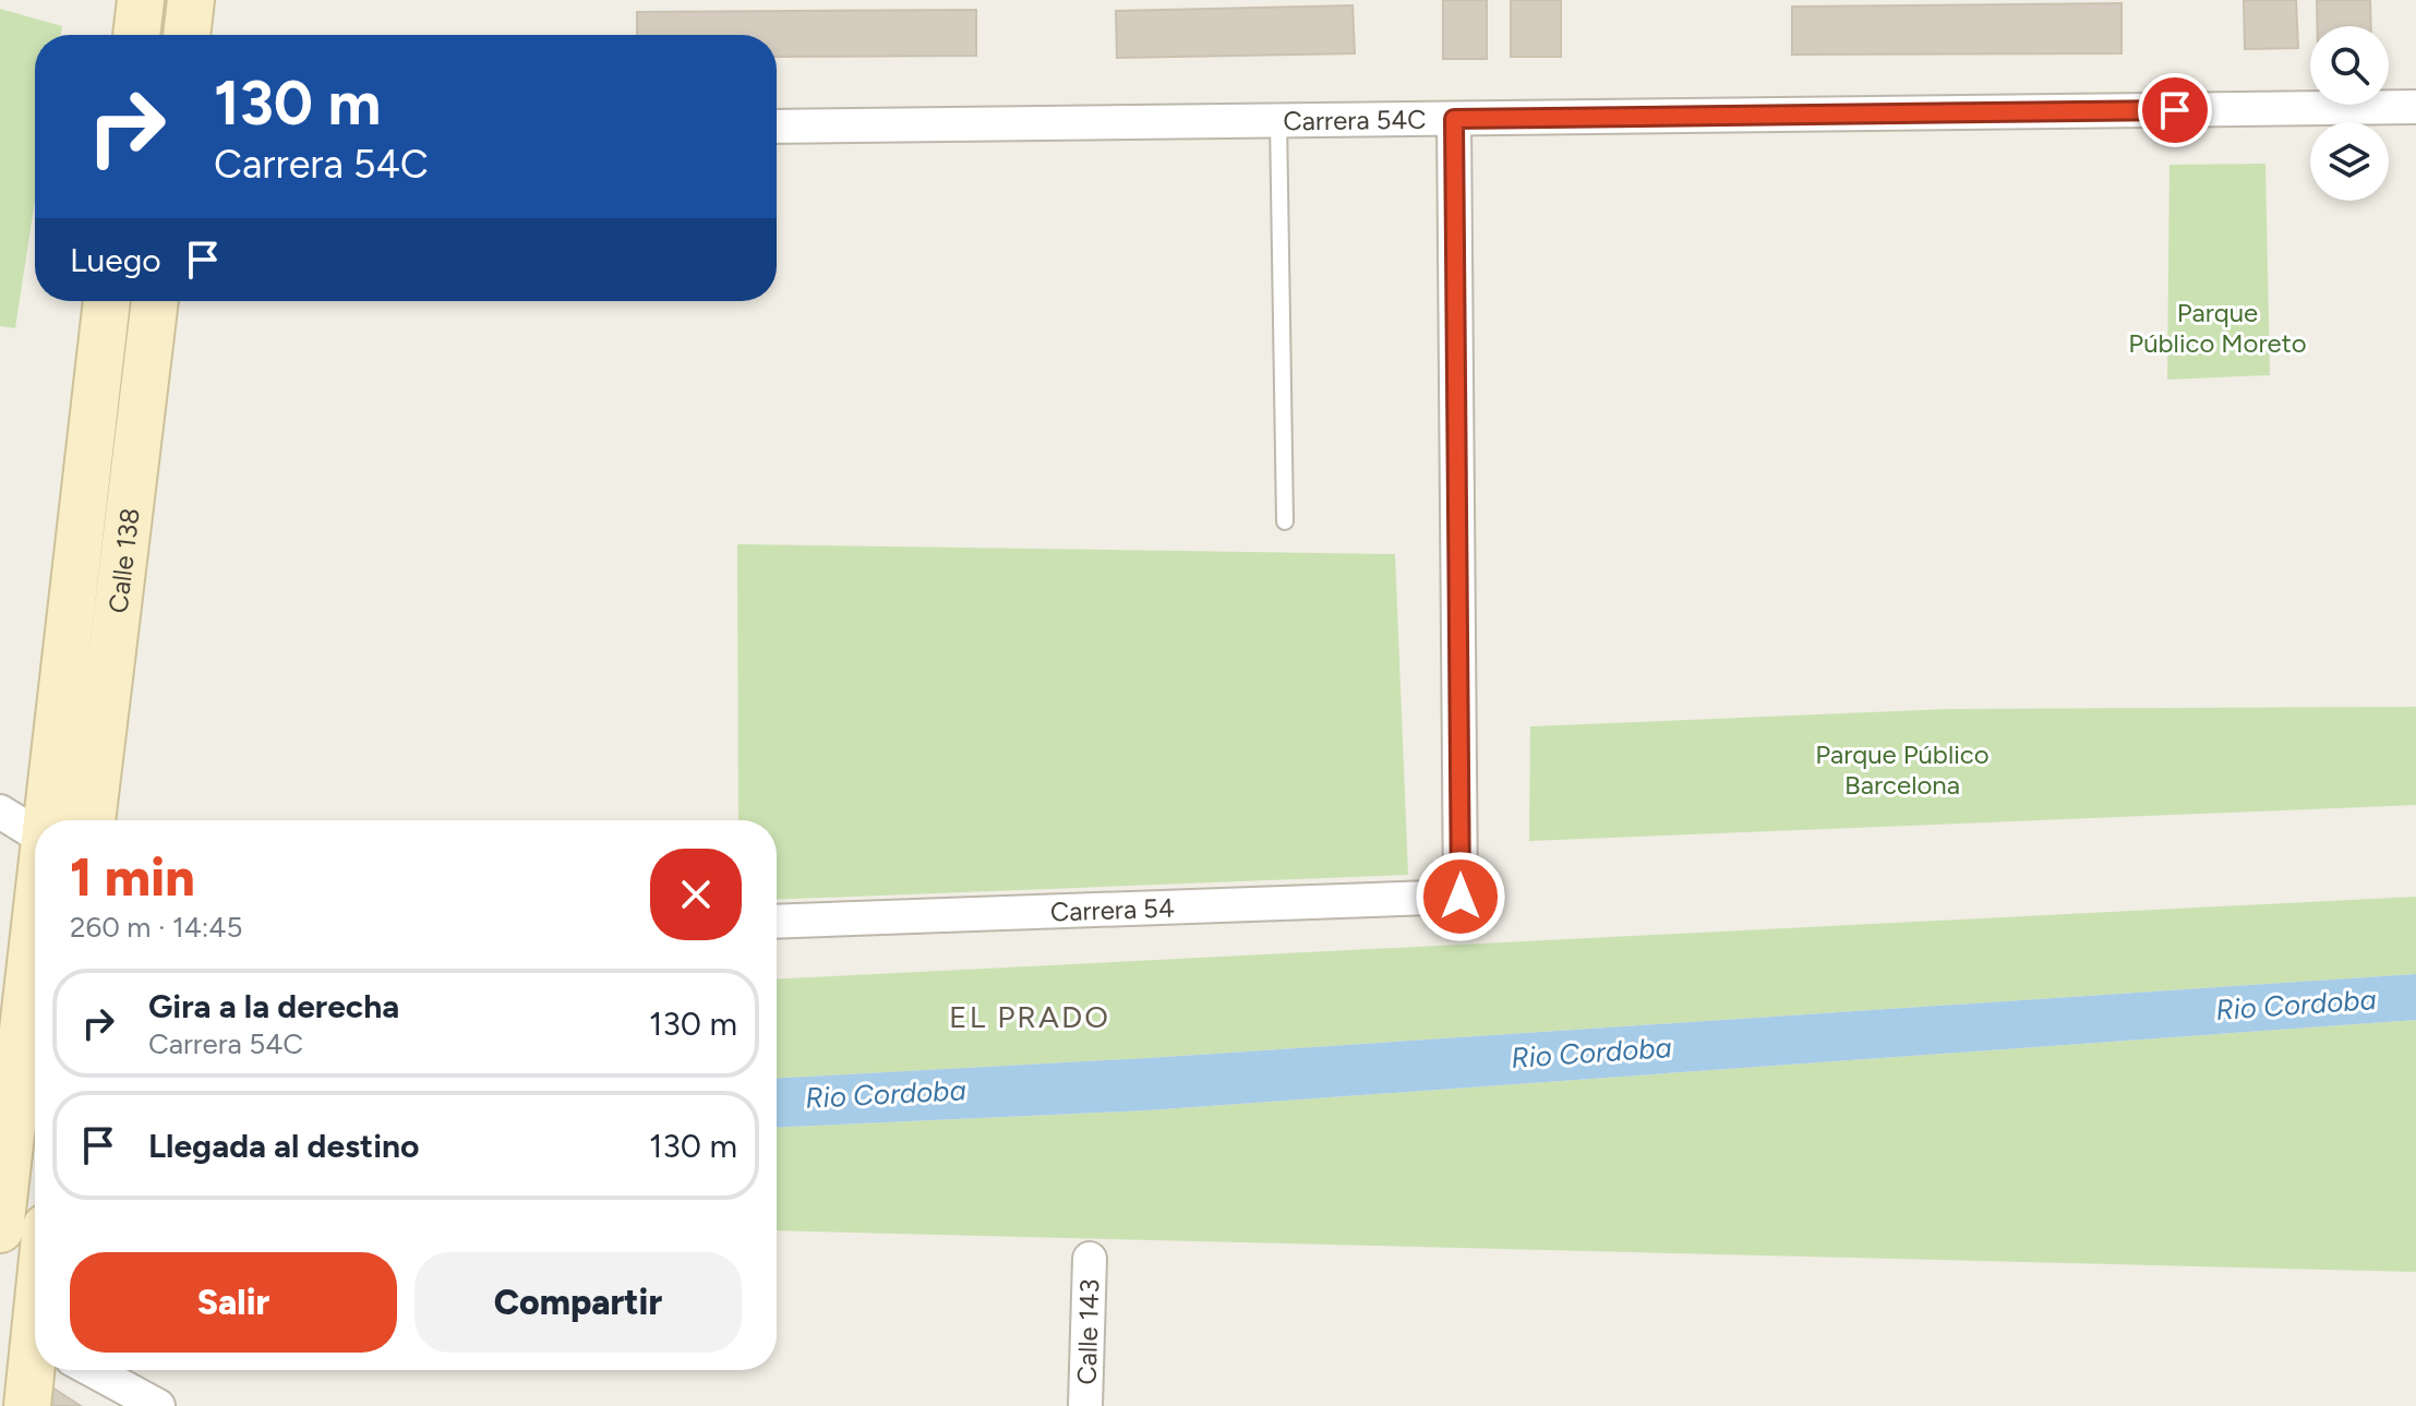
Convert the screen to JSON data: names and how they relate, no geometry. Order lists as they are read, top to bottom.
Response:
{
  "streets": {
    "main road": ["Calle 138"],
    "street": ["Carrera 54C", "Carrera 54", "Calle 143"]
  },
  "crossings": [
    ["Carrera 54C", "Carrera 54"]
  ],
  "districts": ["EL PRADO"],
  "water": ["Rio Cordoba"],
  "parks": ["Parque Público Moreto", "Parque Público Barcelona"],
  "page": {
    "turn": ["130 m", "Carrera 54C"],
    "then": "Luego",
    "heading": ["1 min", "260 m · 14:45"],
    "list": [
      {
        "name": "Gira a la derecha",
        "note": "Carrera 54C",
        "value": "130 m"
      },
      {
        "name": "Llegada al destino",
        "value": "130 m"
      }
    ],
    "buttons": ["Salir", "Compartir"]
  }
}
